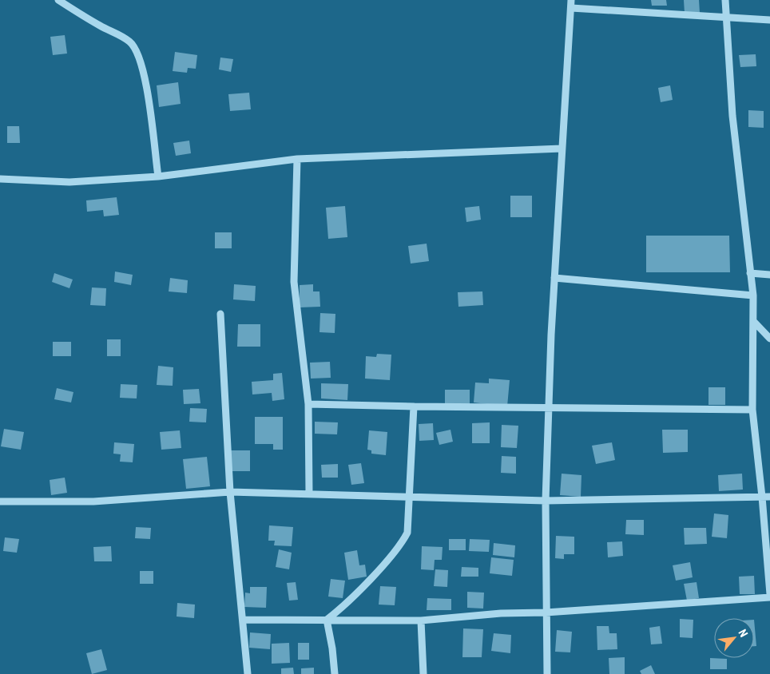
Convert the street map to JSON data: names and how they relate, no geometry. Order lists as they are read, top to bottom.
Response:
{
  "north": "top right"
}
